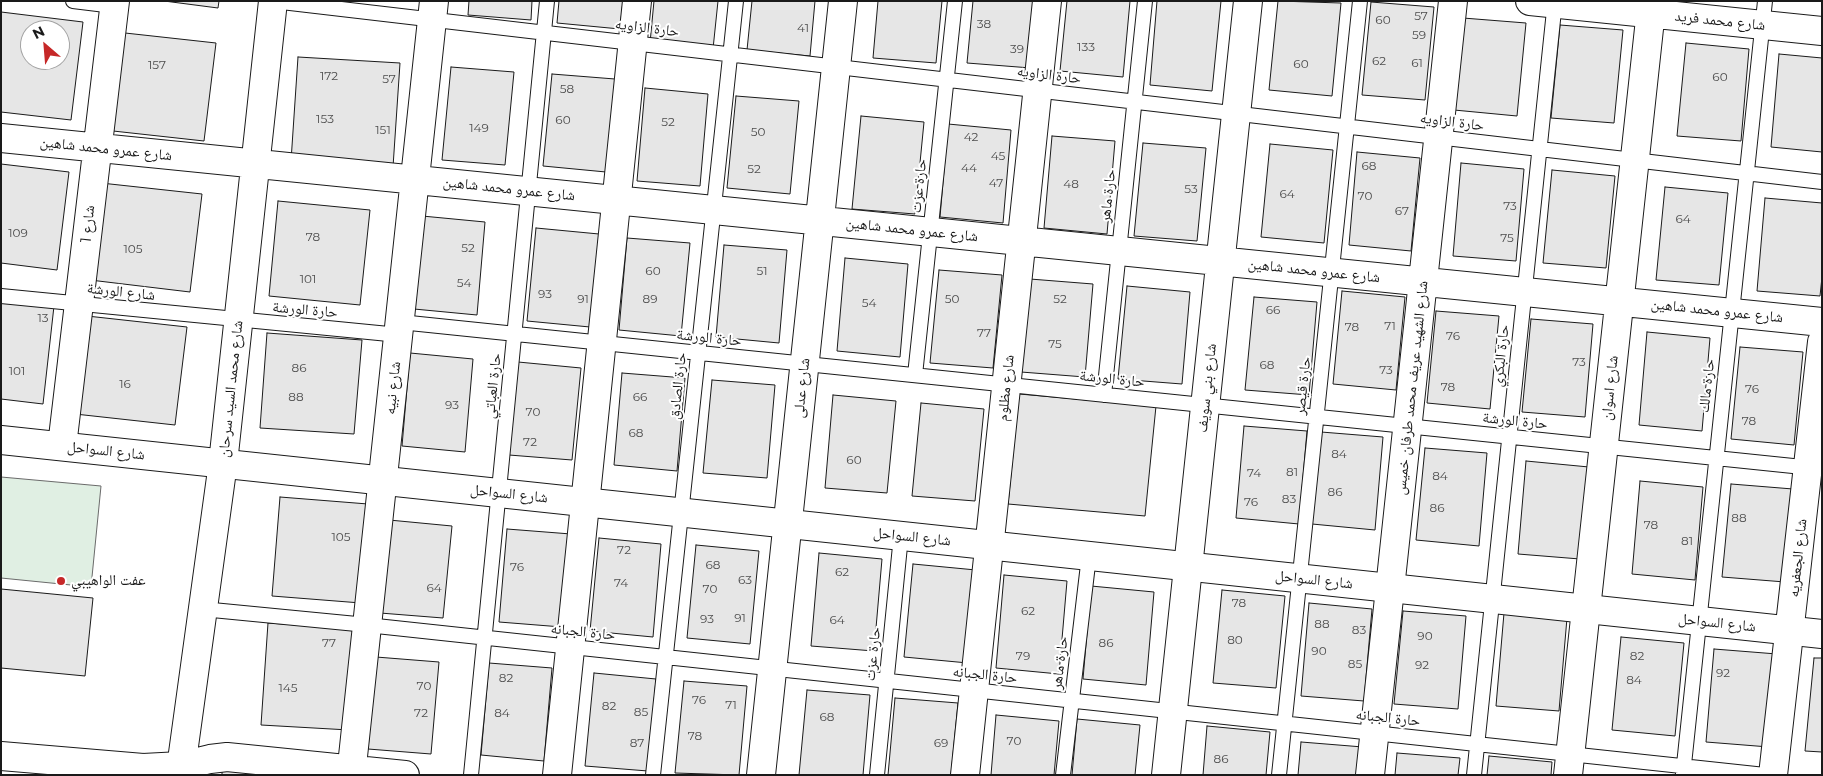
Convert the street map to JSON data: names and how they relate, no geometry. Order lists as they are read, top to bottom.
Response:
{
  "streets": {
    "street": [
      "شارع محمد فريد",
      "شارع عمرو محمد شاهين",
      "شارع 1",
      "شارع نبيه",
      "شارع عدلى",
      "شارع مظلوم",
      "شارع بني سويف",
      "شارع الشهيد عريف محمد طرفان خميس",
      "شارع اسوان",
      "شارع محمد السيد سرحان",
      "شارع السواحل",
      "شارع الجعفريه"
    ],
    "lane": [
      "حارة الزاويه",
      "حارة عزت",
      "حارة ماهر",
      "شارع الورشة",
      "حارة الورشة",
      "حارة البكري",
      "حارة العباتي",
      "حارة الصادق",
      "حارة قيصر",
      "حارة مالك",
      "حارة الجبانه"
    ]
  },
  "crossings": [
    ["شارع محمد فريد", "حارة البكري"],
    ["شارع محمد فريد", "حارة مالك"],
    ["شارع محمد فريد", "شارع اسوان"],
    ["حارة الزاويه", "حارة عزت"],
    ["حارة الزاويه", "حارة ماهر"],
    ["حارة الزاويه", "حارة البكري"],
    ["حارة الزاويه", "حارة العباتي"],
    ["حارة الزاويه", "حارة الصادق"],
    ["حارة الزاويه", "حارة قيصر"],
    ["حارة الزاويه", "حارة مالك"],
    ["حارة الزاويه", "شارع نبيه"],
    ["حارة الزاويه", "شارع عدلى"],
    ["حارة الزاويه", "شارع مظلوم"],
    ["حارة الزاويه", "شارع بني سويف"],
    ["حارة الزاويه", "شارع الشهيد عريف محمد طرفان خميس"],
    ["حارة الزاويه", "شارع اسوان"],
    ["حارة الزاويه", "شارع محمد السيد سرحان"],
    ["شارع عمرو محمد شاهين", "حارة عزت"],
    ["شارع عمرو محمد شاهين", "حارة ماهر"],
    ["شارع عمرو محمد شاهين", "شارع 1"],
    ["شارع عمرو محمد شاهين", "حارة البكري"],
    ["شارع عمرو محمد شاهين", "حارة العباتي"],
    ["شارع عمرو محمد شاهين", "حارة الصادق"],
    ["شارع عمرو محمد شاهين", "حارة قيصر"],
    ["شارع عمرو محمد شاهين", "حارة مالك"],
    ["شارع عمرو محمد شاهين", "شارع نبيه"],
    ["شارع عمرو محمد شاهين", "شارع عدلى"],
    ["شارع عمرو محمد شاهين", "شارع مظلوم"],
    ["شارع عمرو محمد شاهين", "شارع بني سويف"],
    ["شارع عمرو محمد شاهين", "شارع الشهيد عريف محمد طرفان خميس"],
    ["شارع عمرو محمد شاهين", "شارع اسوان"],
    ["شارع عمرو محمد شاهين", "شارع محمد السيد سرحان"],
    ["حارة عزت", "حارة الورشة"],
    ["حارة عزت", "شارع السواحل"],
    ["حارة عزت", "حارة الجبانه"],
    ["حارة ماهر", "حارة الورشة"],
    ["حارة ماهر", "شارع السواحل"],
    ["حارة ماهر", "حارة الجبانه"],
    ["شارع 1", "شارع الورشة"],
    ["شارع 1", "شارع السواحل"],
    ["شارع الورشة", "حارة الورشة"],
    ["شارع الورشة", "شارع محمد السيد سرحان"],
    ["حارة الورشة", "حارة البكري"],
    ["حارة الورشة", "حارة العباتي"],
    ["حارة الورشة", "حارة الصادق"],
    ["حارة الورشة", "حارة قيصر"],
    ["حارة الورشة", "حارة مالك"],
    ["حارة الورشة", "شارع نبيه"],
    ["حارة الورشة", "شارع عدلى"],
    ["حارة الورشة", "شارع مظلوم"],
    ["حارة الورشة", "شارع بني سويف"],
    ["حارة الورشة", "شارع الشهيد عريف محمد طرفان خميس"],
    ["حارة الورشة", "شارع اسوان"],
    ["حارة الورشة", "شارع محمد السيد سرحان"],
    ["حارة الورشة", "شارع الجعفريه"],
    ["حارة البكري", "شارع السواحل"],
    ["حارة البكري", "حارة الجبانه"],
    ["حارة العباتي", "شارع السواحل"],
    ["حارة العباتي", "حارة الجبانه"],
    ["حارة الصادق", "شارع السواحل"],
    ["حارة الصادق", "حارة الجبانه"],
    ["حارة قيصر", "شارع السواحل"],
    ["حارة قيصر", "حارة الجبانه"],
    ["حارة مالك", "شارع السواحل"],
    ["حارة مالك", "حارة الجبانه"],
    ["شارع نبيه", "شارع السواحل"],
    ["شارع نبيه", "حارة الجبانه"],
    ["شارع عدلى", "شارع السواحل"],
    ["شارع عدلى", "حارة الجبانه"],
    ["شارع مظلوم", "شارع السواحل"],
    ["شارع مظلوم", "حارة الجبانه"],
    ["شارع بني سويف", "شارع السواحل"],
    ["شارع بني سويف", "حارة الجبانه"],
    ["شارع الشهيد عريف محمد طرفان خميس", "شارع السواحل"],
    ["شارع الشهيد عريف محمد طرفان خميس", "حارة الجبانه"],
    ["شارع اسوان", "شارع السواحل"],
    ["شارع اسوان", "حارة الجبانه"],
    ["شارع محمد السيد سرحان", "شارع السواحل"],
    ["شارع محمد السيد سرحان", "حارة الجبانه"],
    ["شارع السواحل", "شارع الجعفريه"]
  ],
  "places": ["عفت الواهيبي"],
  "house_numbers": [
    "57",
    "60",
    "38",
    "41",
    "59",
    "133",
    "39",
    "62",
    "61",
    "60",
    "157",
    "172",
    "60",
    "57",
    "58",
    "153",
    "60",
    "52",
    "149",
    "151",
    "50",
    "42",
    "45",
    "68",
    "44",
    "52",
    "47",
    "48",
    "53",
    "64",
    "70",
    "73",
    "67",
    "64",
    "109",
    "78",
    "75",
    "52",
    "105",
    "60",
    "51",
    "101",
    "54",
    "93",
    "91",
    "89",
    "50",
    "52",
    "54",
    "66",
    "13",
    "71",
    "78",
    "77",
    "76",
    "75",
    "73",
    "68",
    "86",
    "73",
    "101",
    "16",
    "78",
    "76",
    "88",
    "66",
    "93",
    "70",
    "78",
    "68",
    "72",
    "84",
    "60",
    "81",
    "74",
    "84",
    "86",
    "83",
    "76",
    "86",
    "88",
    "78",
    "105",
    "81",
    "72",
    "68",
    "76",
    "62",
    "63",
    "74",
    "64",
    "70",
    "78",
    "62",
    "91",
    "93",
    "64",
    "88",
    "83",
    "90",
    "80",
    "77",
    "86",
    "90",
    "79",
    "82",
    "85",
    "92",
    "92",
    "82",
    "84",
    "70",
    "145",
    "76",
    "71",
    "82",
    "85",
    "72",
    "84",
    "68",
    "78",
    "70",
    "87",
    "69",
    "86"
  ],
  "north": "top left"
}
